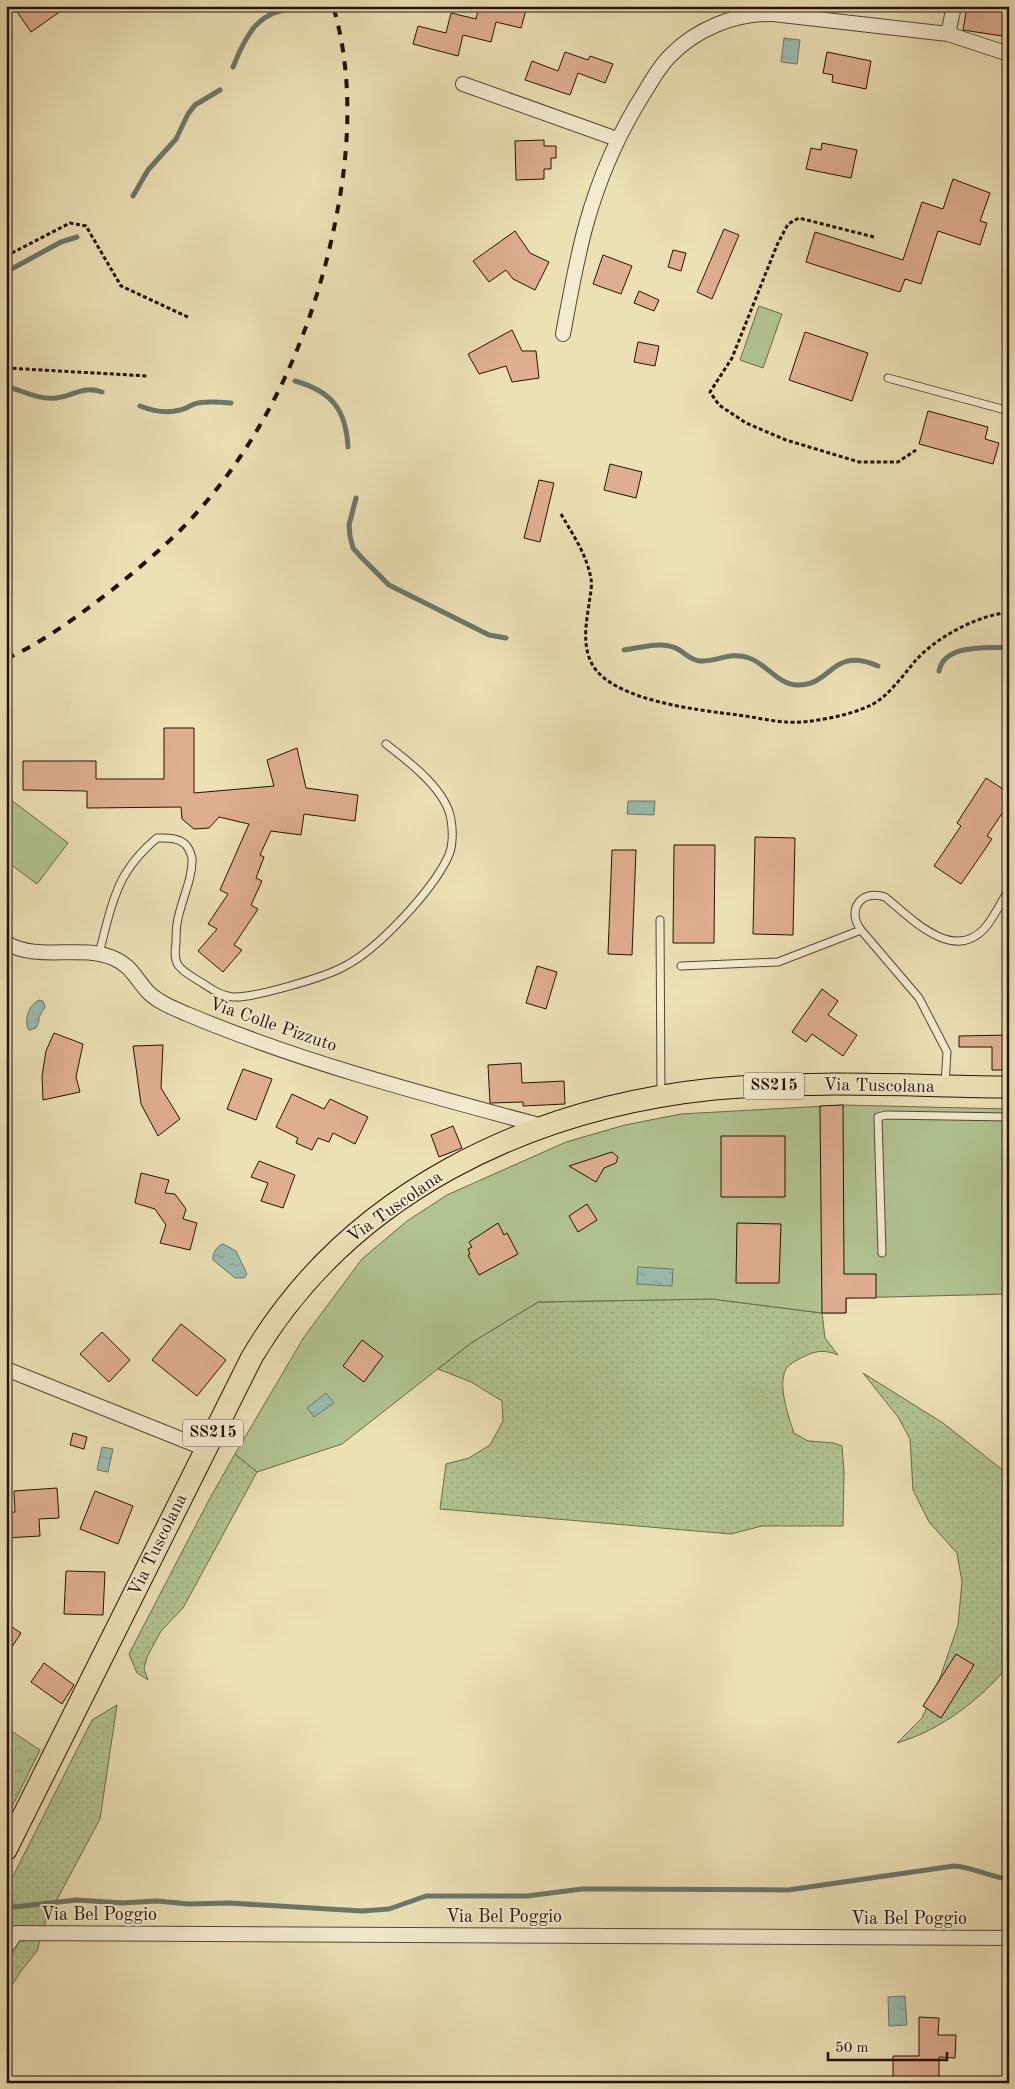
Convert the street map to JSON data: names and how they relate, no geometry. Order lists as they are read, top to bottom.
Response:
{
  "streets": {
    "main road": ["SS215", "Via Tuscolana"],
    "street": ["Via Colle Pizzuto", "Via Bel Poggio"]
  },
  "crossings": [
    ["Via Colle Pizzuto", "Via Tuscolana"]
  ],
  "scale_bar": "50 m"
}
